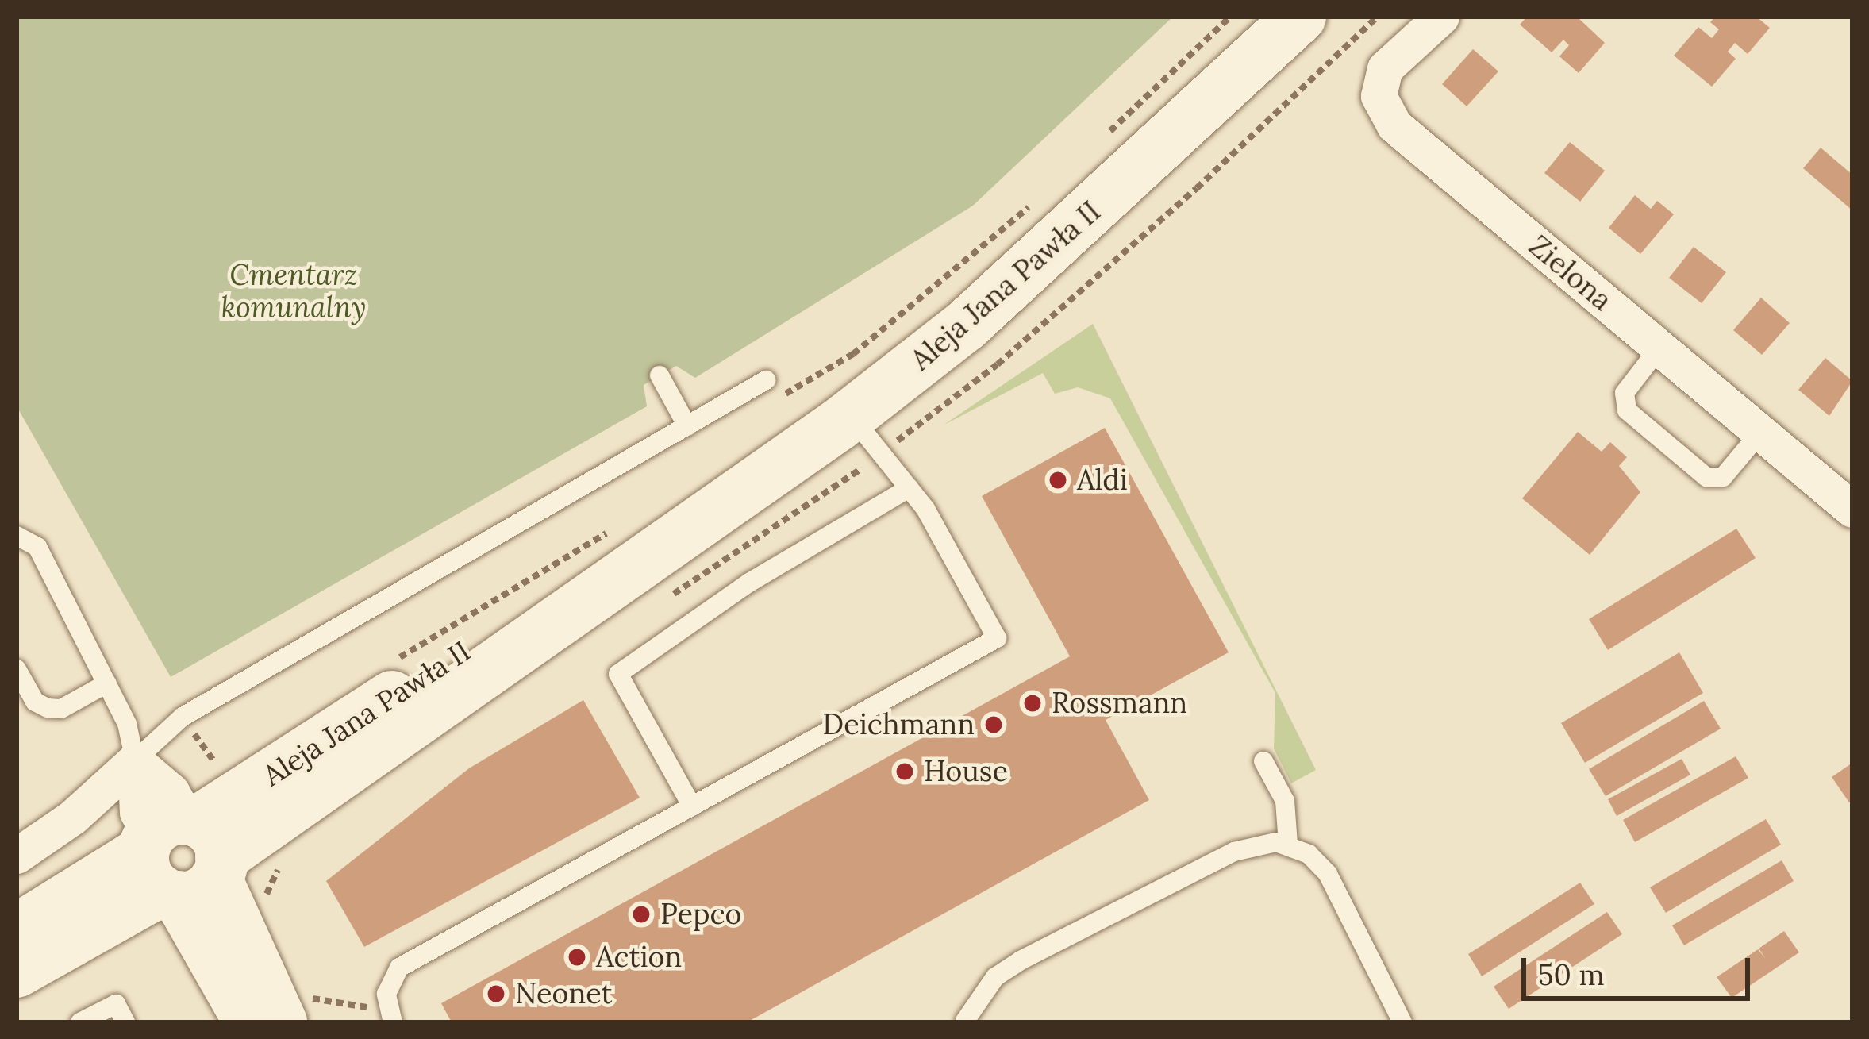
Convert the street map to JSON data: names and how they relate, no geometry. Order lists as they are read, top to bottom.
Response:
{
  "streets": {
    "main road": ["Aleja Jana Pawła II"],
    "street": ["Zielona"]
  },
  "parks": ["Cmentarz komunalny"],
  "places": [
    "Aldi",
    "Rossmann",
    "Deichmann",
    "House",
    "Pepco",
    "Action",
    "Neonet"
  ],
  "scale_bar": "50 m"
}
